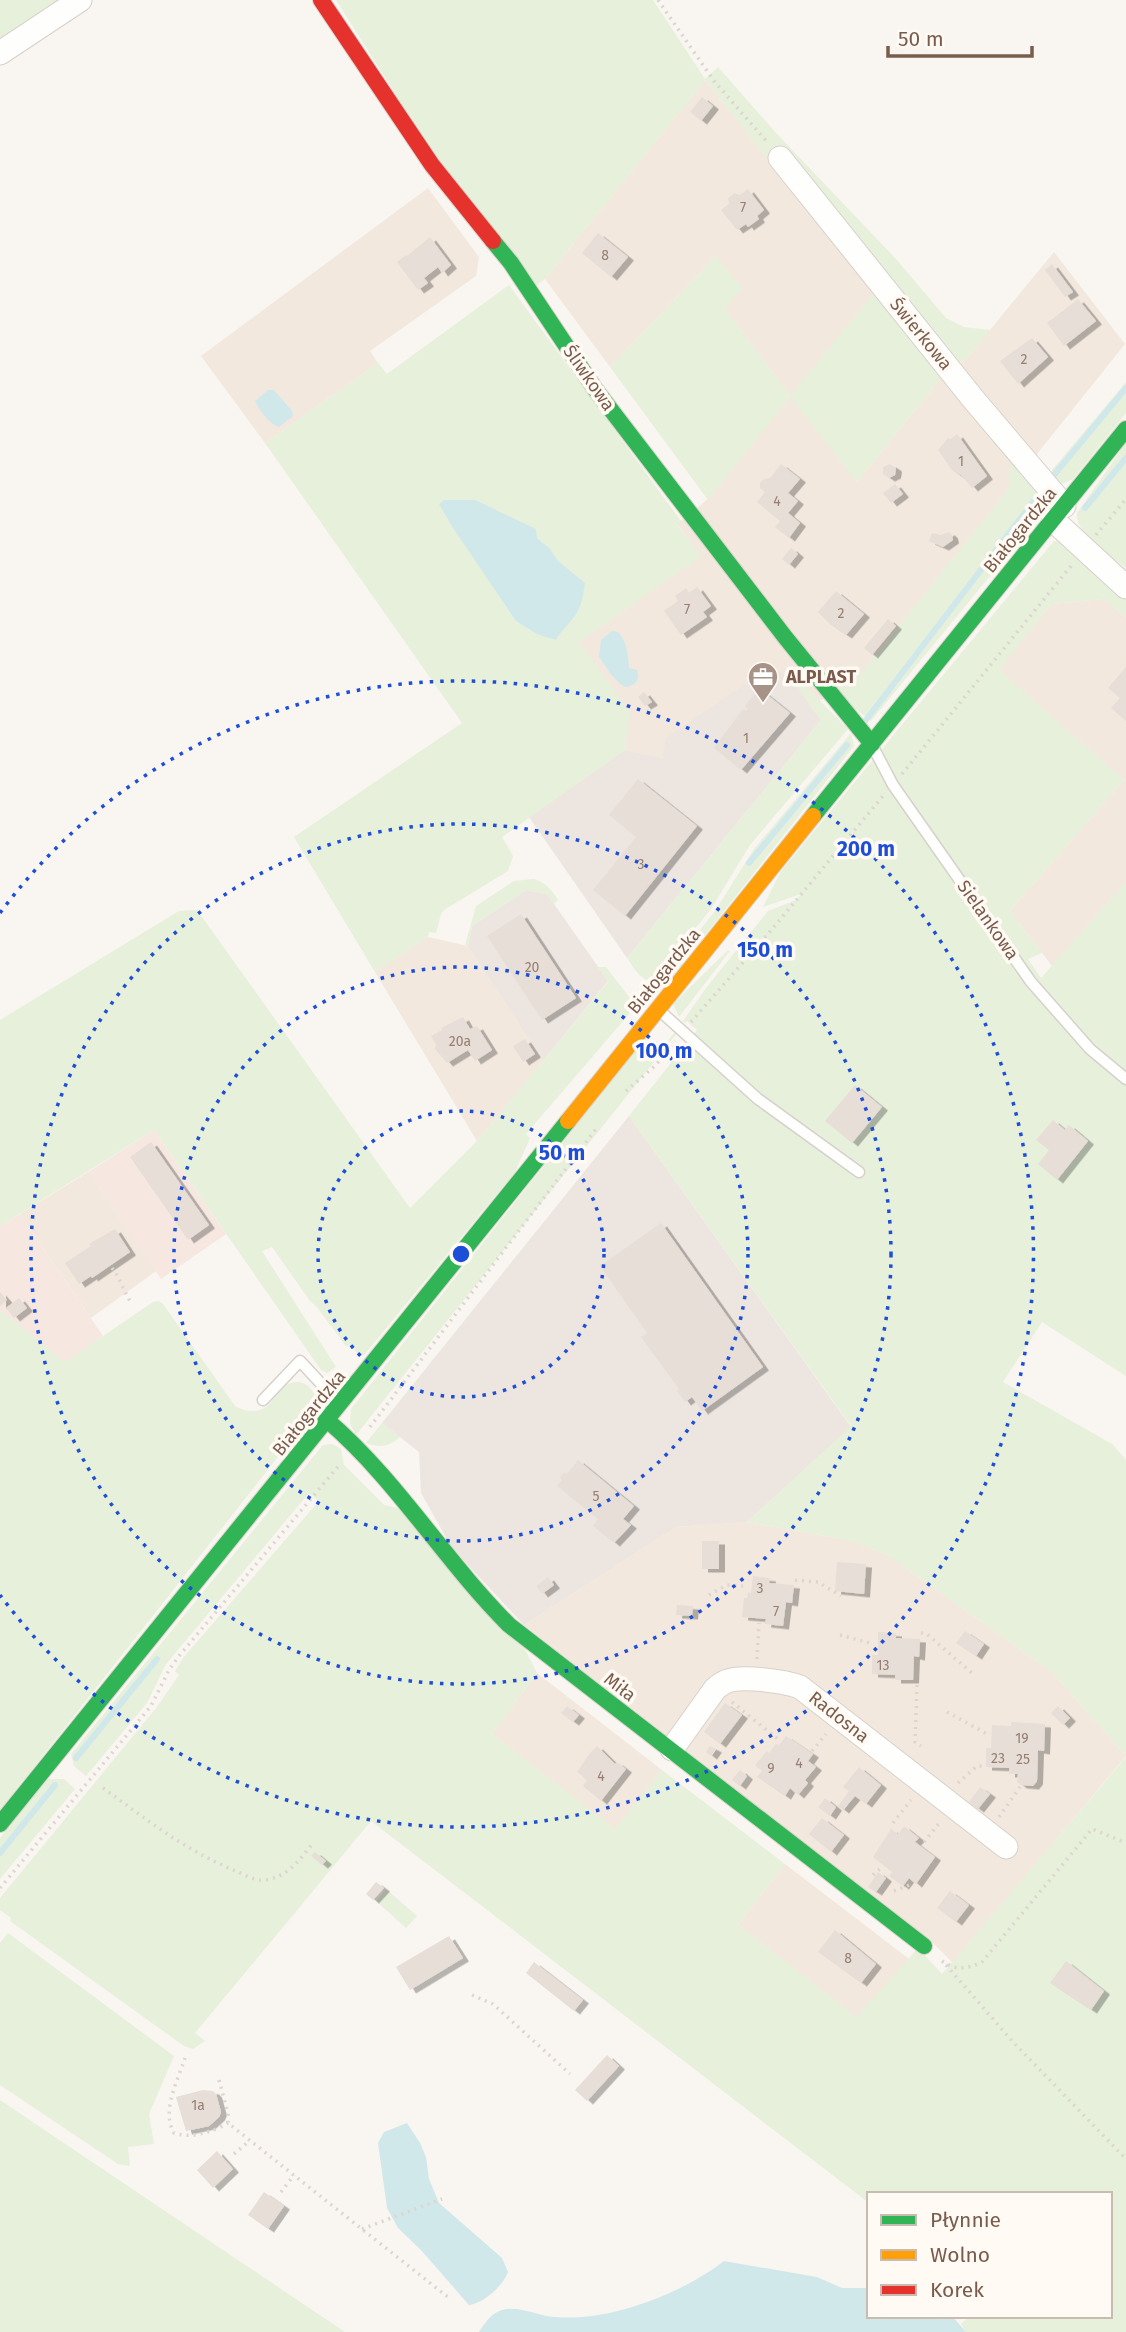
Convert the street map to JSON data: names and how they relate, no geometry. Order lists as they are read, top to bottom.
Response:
{
  "streets": {
    "main road": ["Śliwkowa", "Białogardzka", "Miła"],
    "street": ["Świerkowa", "Radosna"],
    "lane": ["Sielankowa"]
  },
  "crossings": [
    ["Świerkowa", "Białogardzka"],
    ["Śliwkowa", "Białogardzka"],
    ["Śliwkowa", "Sielankowa"],
    ["Białogardzka", "Sielankowa"],
    ["Białogardzka", "Miła"]
  ],
  "places": {
    "office": ["ALPLAST"]
  },
  "house_numbers": [
    "7",
    "8",
    "2",
    "1",
    "4",
    "7",
    "2",
    "1",
    "3",
    "20",
    "20a",
    "5",
    "3",
    "7",
    "13",
    "19",
    "23",
    "25",
    "4",
    "9",
    "4",
    "8",
    "1a"
  ],
  "legend": ["Płynnie", "Wolno", "Korek"],
  "scale_bar": "50 m",
  "rings": [
    "200 m",
    "150 m",
    "100 m",
    "50 m"
  ]
}
